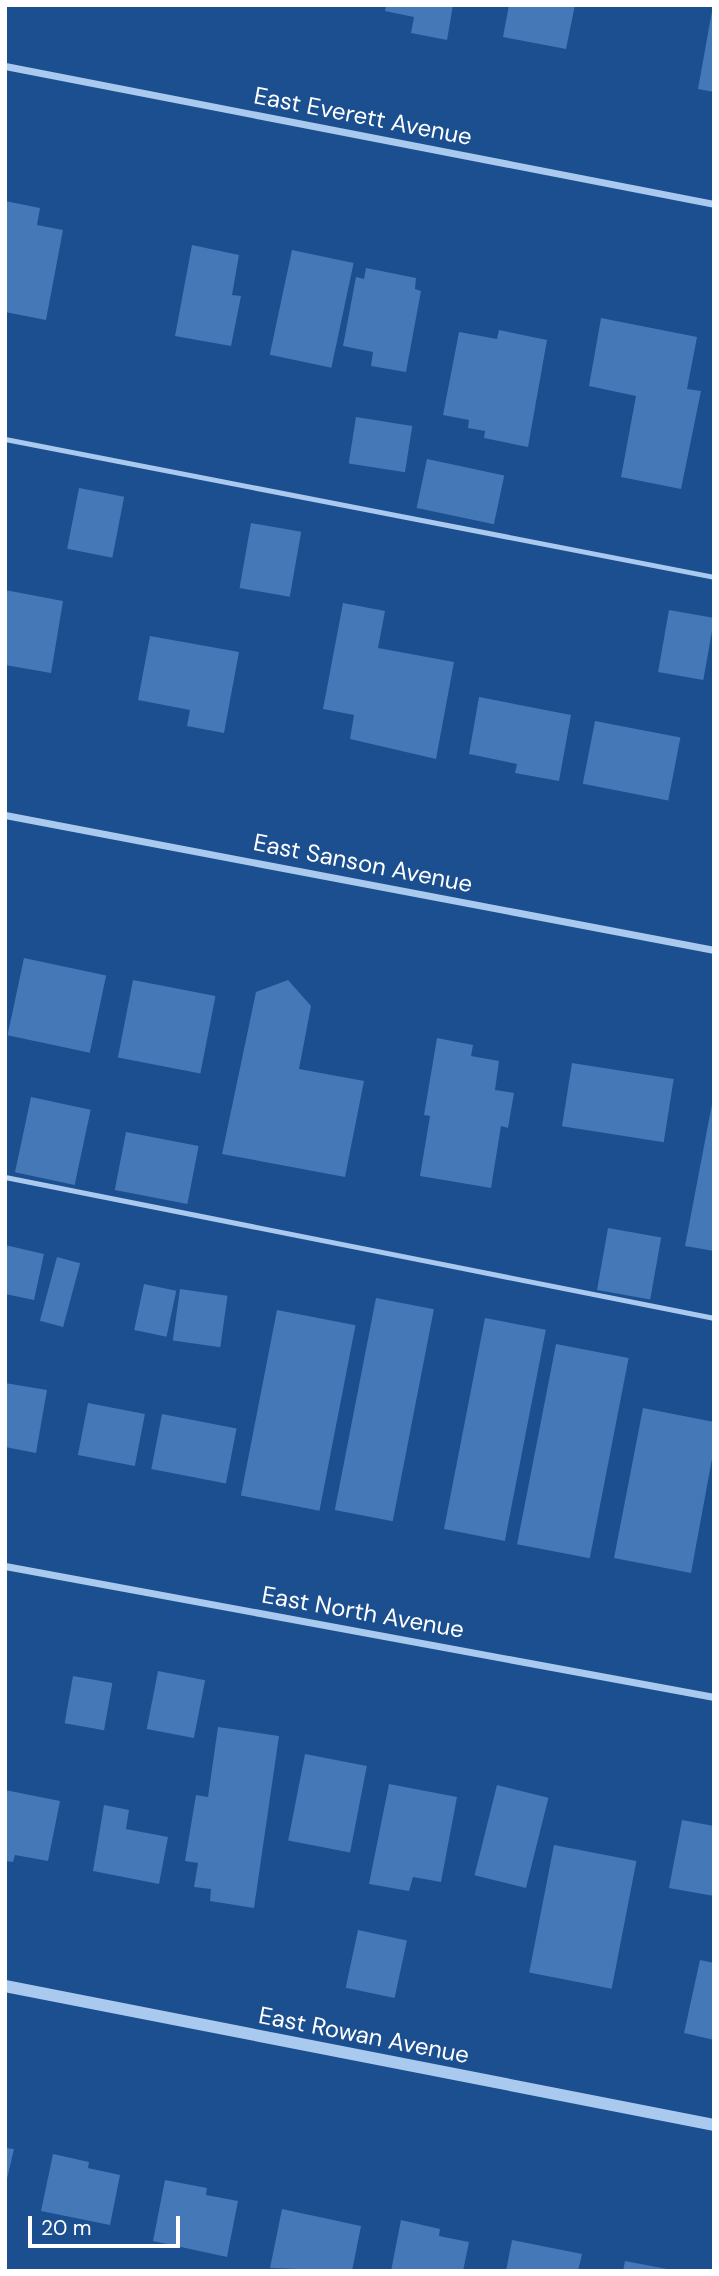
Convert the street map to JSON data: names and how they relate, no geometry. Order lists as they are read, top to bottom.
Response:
{
  "streets": {
    "street": [
      "East Everett Avenue",
      "East Sanson Avenue",
      "East North Avenue",
      "East Rowan Avenue"
    ]
  },
  "scale_bar": "20 m"
}
